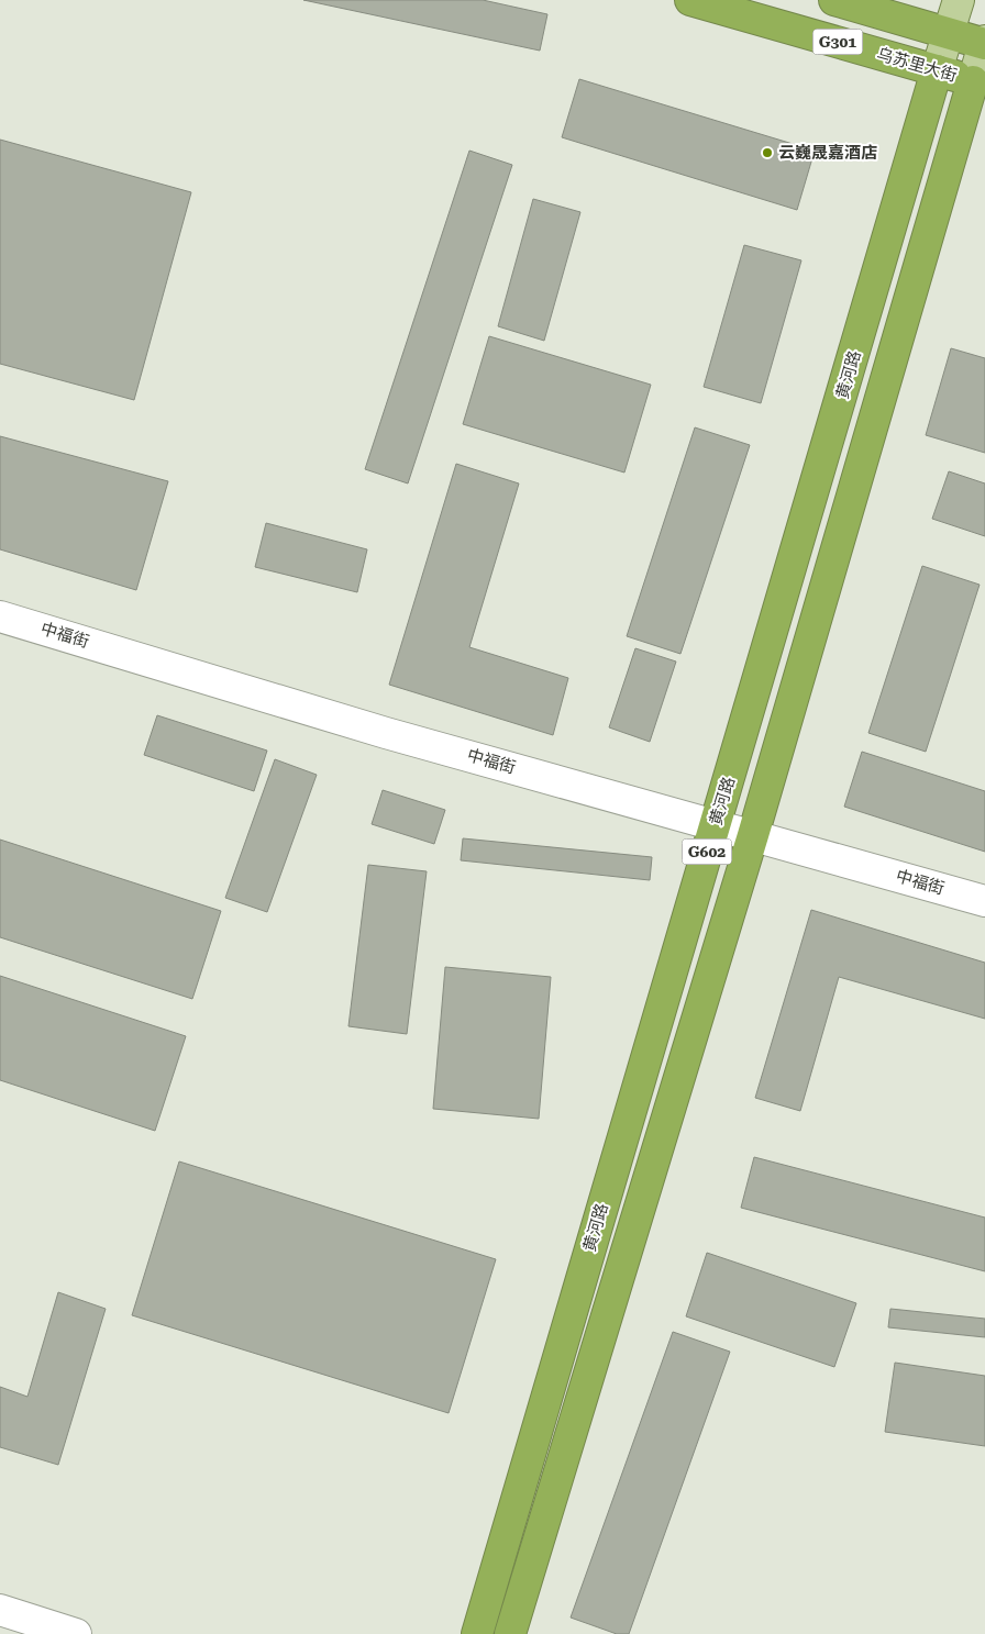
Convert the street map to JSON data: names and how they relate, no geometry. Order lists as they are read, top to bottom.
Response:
{
  "streets": {
    "highway": [
      "G301",
      "乌苏里大街",
      "黄河路",
      "G602"
    ],
    "street": ["中福街"]
  },
  "crossings": [
    ["G301", "黄河路"],
    ["乌苏里大街", "黄河路"],
    ["乌苏里大街", "G602"],
    ["黄河路", "中福街"],
    ["中福街", "G602"]
  ],
  "places": ["云巍晟嘉酒店"]
}
